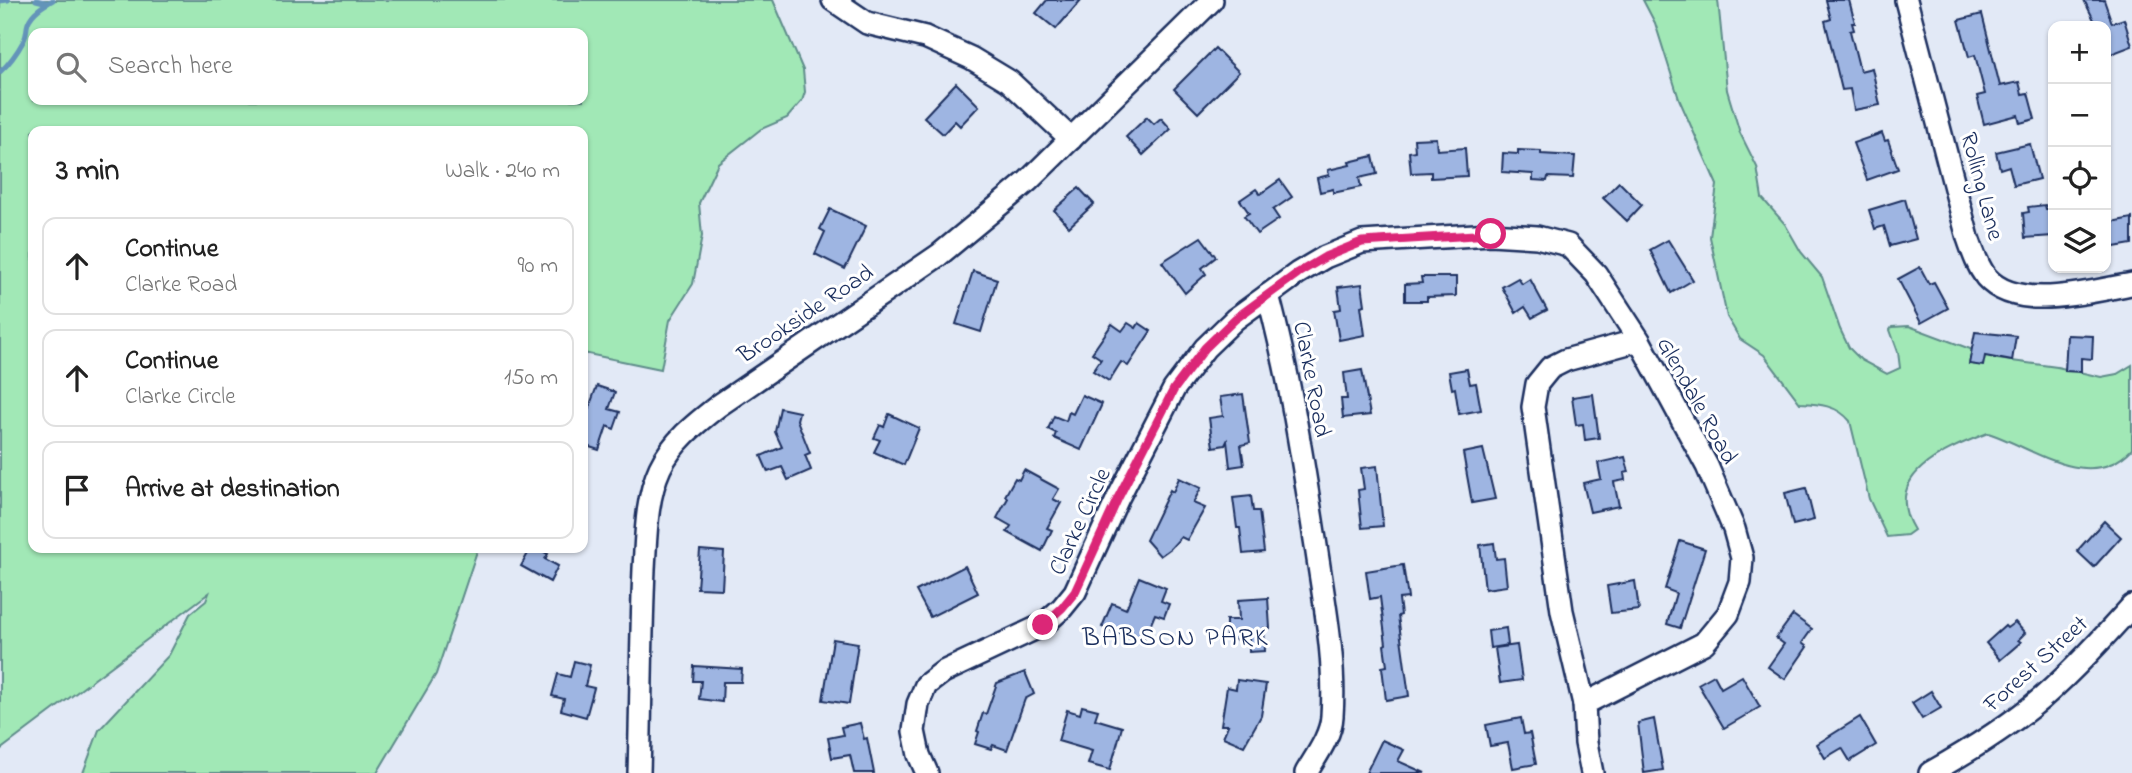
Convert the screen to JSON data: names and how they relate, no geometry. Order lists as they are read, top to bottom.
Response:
{
  "streets": {
    "street": [
      "Rolling Lane",
      "Brookside Road",
      "Clarke Road",
      "Glendale Road",
      "Clarke Circle",
      "Forest Street"
    ]
  },
  "crossings": [
    ["Clarke Road", "Glendale Road"],
    ["Clarke Road", "Clarke Circle"]
  ],
  "districts": ["BABSON PARK"],
  "page": {
    "map_buttons": ["+", "−"],
    "search": "Search here",
    "heading": ["3 min", "Walk · 240 m"],
    "list": [
      ["Continue", "Clarke Road", "90 m"],
      ["Continue", "Clarke Circle", "150 m"],
      "Arrive at destination"
    ]
  }
}
